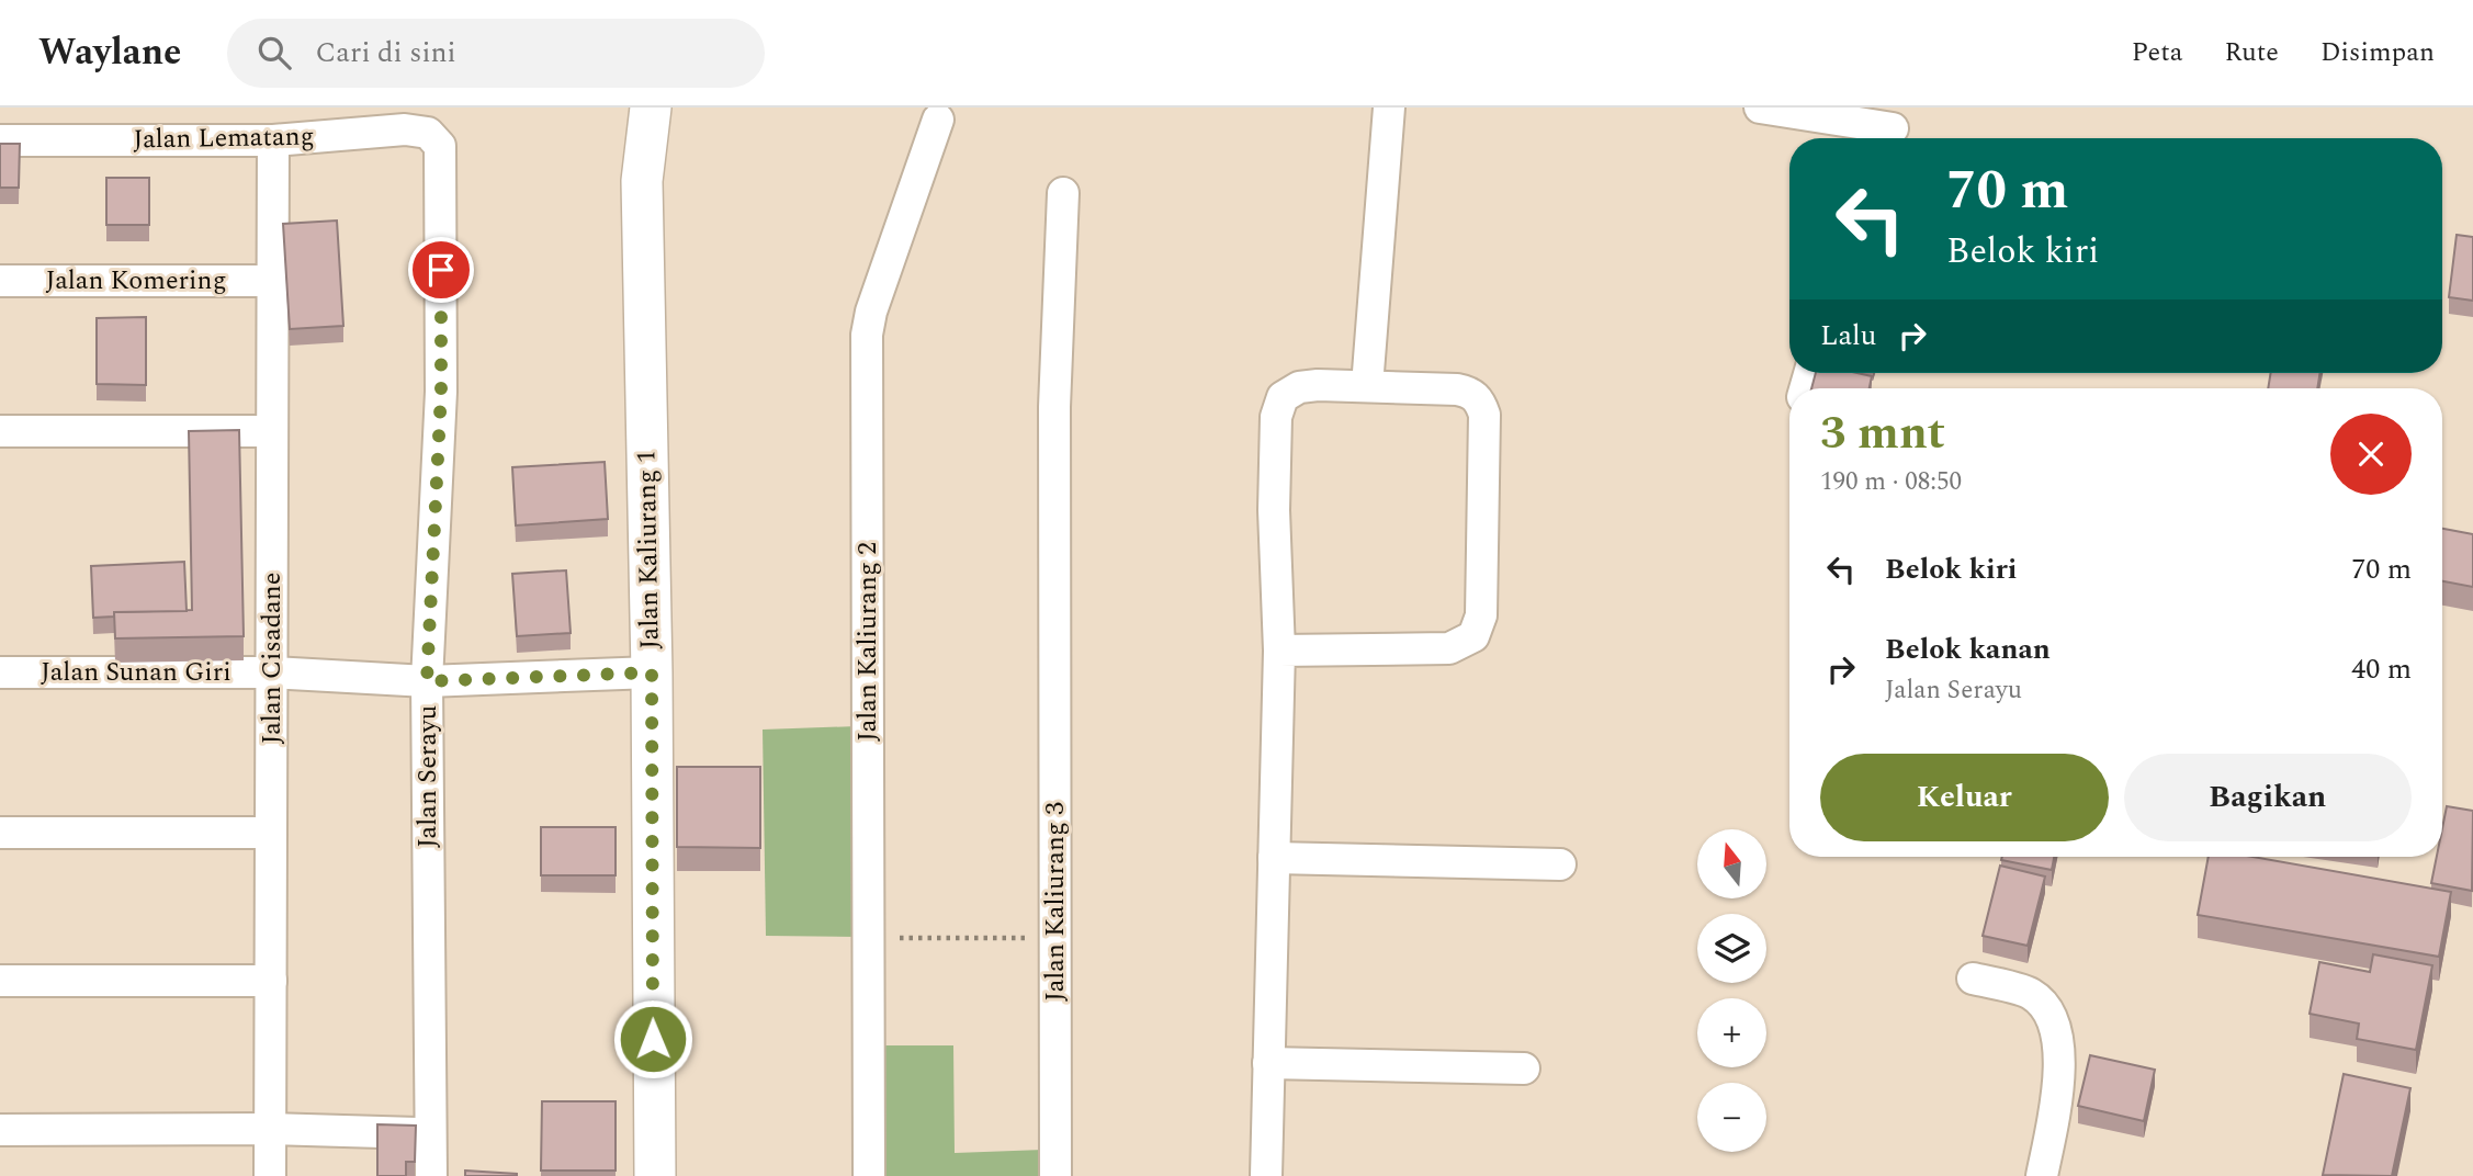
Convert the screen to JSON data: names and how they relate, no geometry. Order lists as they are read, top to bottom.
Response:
{
  "streets": {
    "street": [
      "Jalan Lematang",
      "Jalan Komering",
      "Jalan Kaliurang 1",
      "Jalan Kaliurang 2",
      "Jalan Cisadane",
      "Jalan Sunan Giri",
      "Jalan Serayu",
      "Jalan Kaliurang 3"
    ]
  },
  "crossings": [
    ["Jalan Lematang", "Jalan Cisadane"],
    ["Jalan Lematang", "Jalan Serayu"],
    ["Jalan Komering", "Jalan Cisadane"],
    ["Jalan Kaliurang 1", "Jalan Sunan Giri"],
    ["Jalan Cisadane", "Jalan Sunan Giri"],
    ["Jalan Sunan Giri", "Jalan Serayu"]
  ],
  "north": "top",
  "page": {
    "header": "Waylane",
    "search": "Cari di sini",
    "nav": ["Peta", "Rute", "Disimpan"],
    "turn": ["70 m", "Belok kiri"],
    "then": "Lalu",
    "heading": ["3 mnt", "190 m · 08:50"],
    "list": [
      {
        "name": "Belok kiri",
        "value": "70 m"
      },
      {
        "name": "Belok kanan",
        "note": "Jalan Serayu",
        "value": "40 m"
      }
    ],
    "buttons": ["Keluar", "Bagikan"],
    "map_buttons": ["+", "−"]
  }
}
